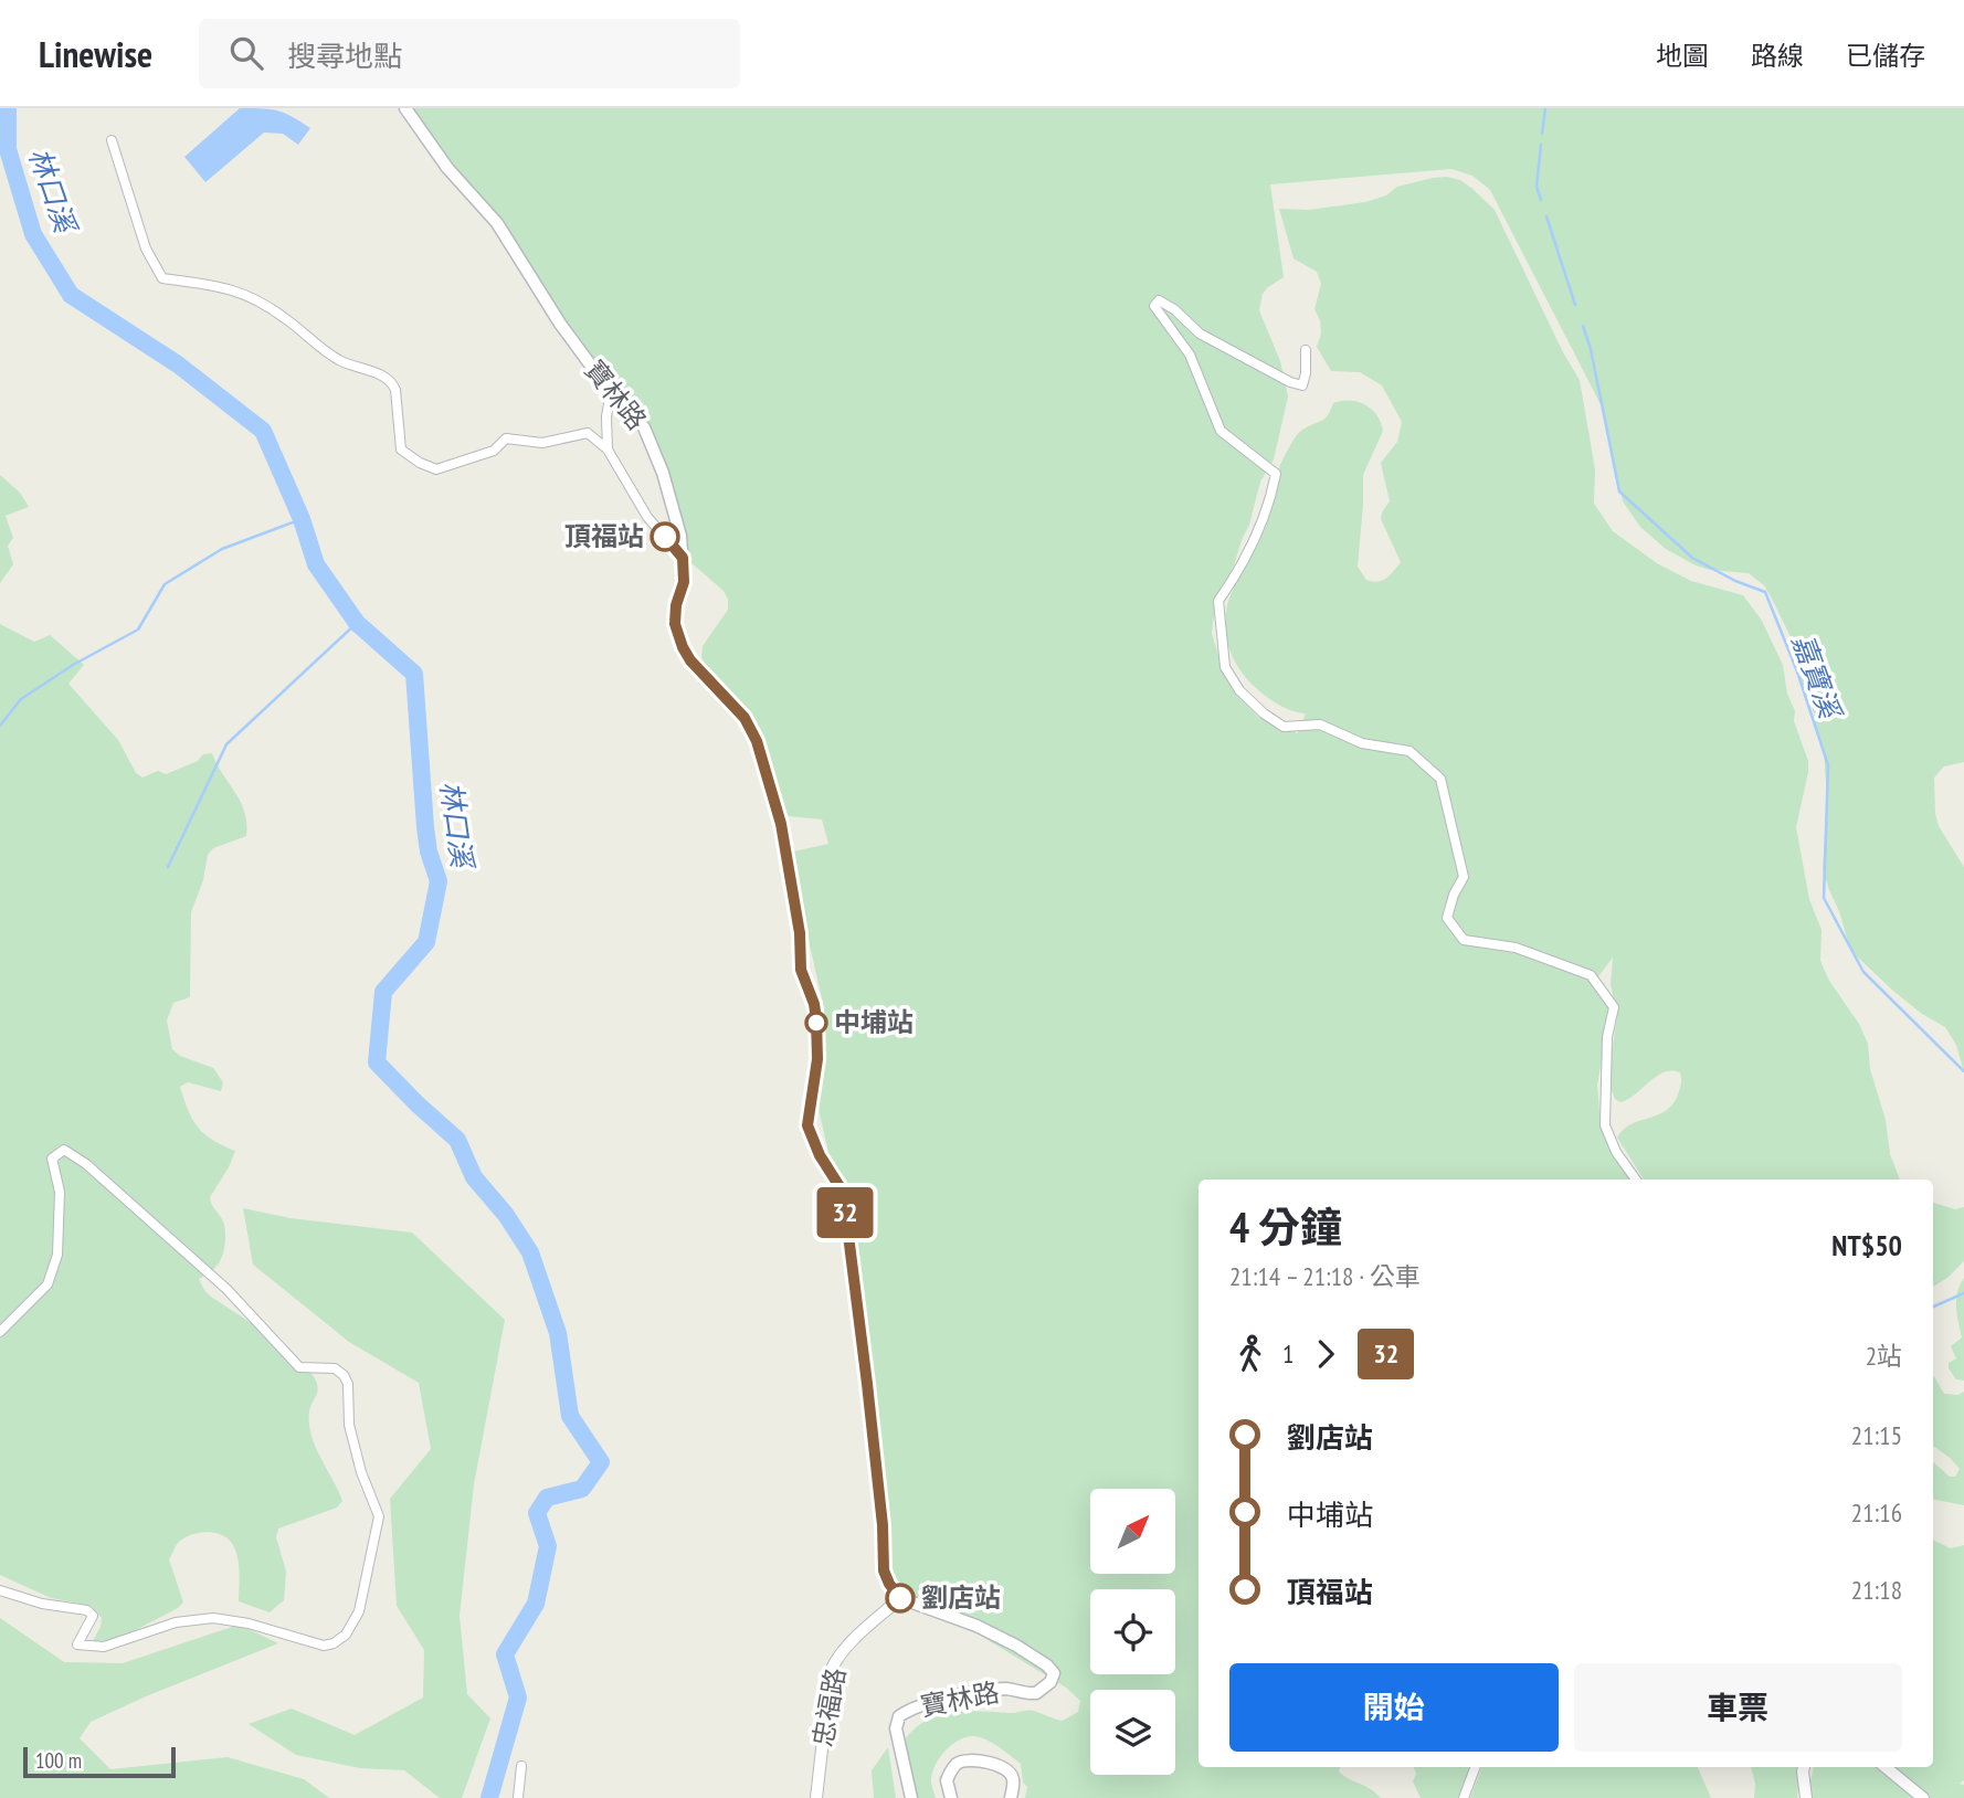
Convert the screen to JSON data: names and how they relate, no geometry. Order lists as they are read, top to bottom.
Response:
{
  "streets": {
    "main road": ["寶林路"],
    "street": ["忠福路"]
  },
  "crossings": [
    ["寶林路", "忠福路"]
  ],
  "water": ["林口溪", "嘉寶溪"],
  "places": ["頂福站", "中埔站", "劉店站"],
  "lines": ["bus line 32"],
  "scale_bar": "100 m",
  "north": "top right",
  "page": {
    "header": "Linewise",
    "search": "搜尋地點",
    "nav": ["地圖", "路線", "已儲存"],
    "on_map": "32",
    "heading": ["4 分鐘", "21:14 – 21:18 · 公車", "NT$50"],
    "legs": ["1", "32", "2站"],
    "list": [
      {
        "name": "劉店站",
        "value": "21:15"
      },
      {
        "name": "中埔站",
        "value": "21:16"
      },
      {
        "name": "頂福站",
        "value": "21:18"
      }
    ],
    "buttons": ["開始", "車票"],
    "scale": "100 m"
  }
}
